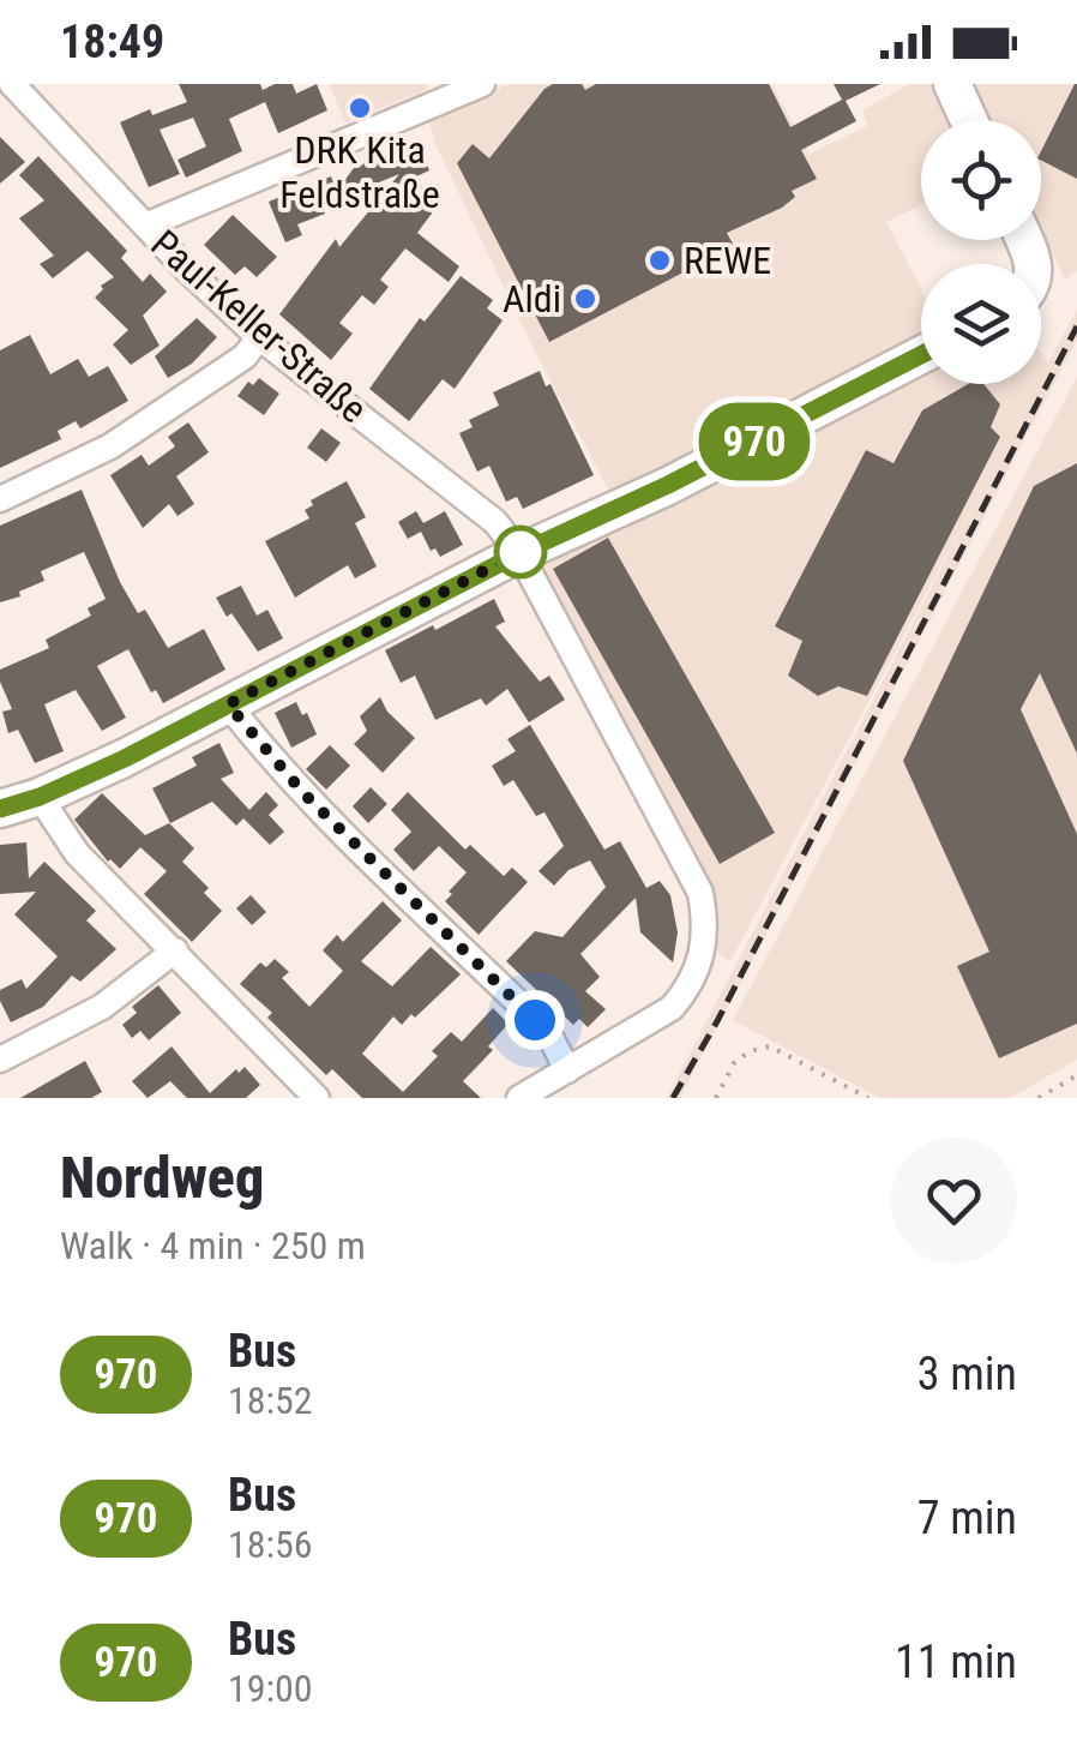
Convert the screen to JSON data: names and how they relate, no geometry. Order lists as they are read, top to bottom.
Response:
{
  "streets": {
    "street": ["Paul-Keller-Straße"]
  },
  "places": ["DRK Kita Feldstraße", "REWE", "Aldi"],
  "lines": ["bus line 970"],
  "page": {
    "status": "18:49",
    "on_map": "970",
    "heading": ["Nordweg", "Walk · 4 min · 250 m"],
    "list": [
      {
        "mark": "970",
        "name": "Bus",
        "note": "18:52",
        "value": "3 min"
      },
      {
        "mark": "970",
        "name": "Bus",
        "note": "18:56",
        "value": "7 min"
      },
      {
        "mark": "970",
        "name": "Bus",
        "note": "19:00",
        "value": "11 min"
      }
    ]
  }
}
